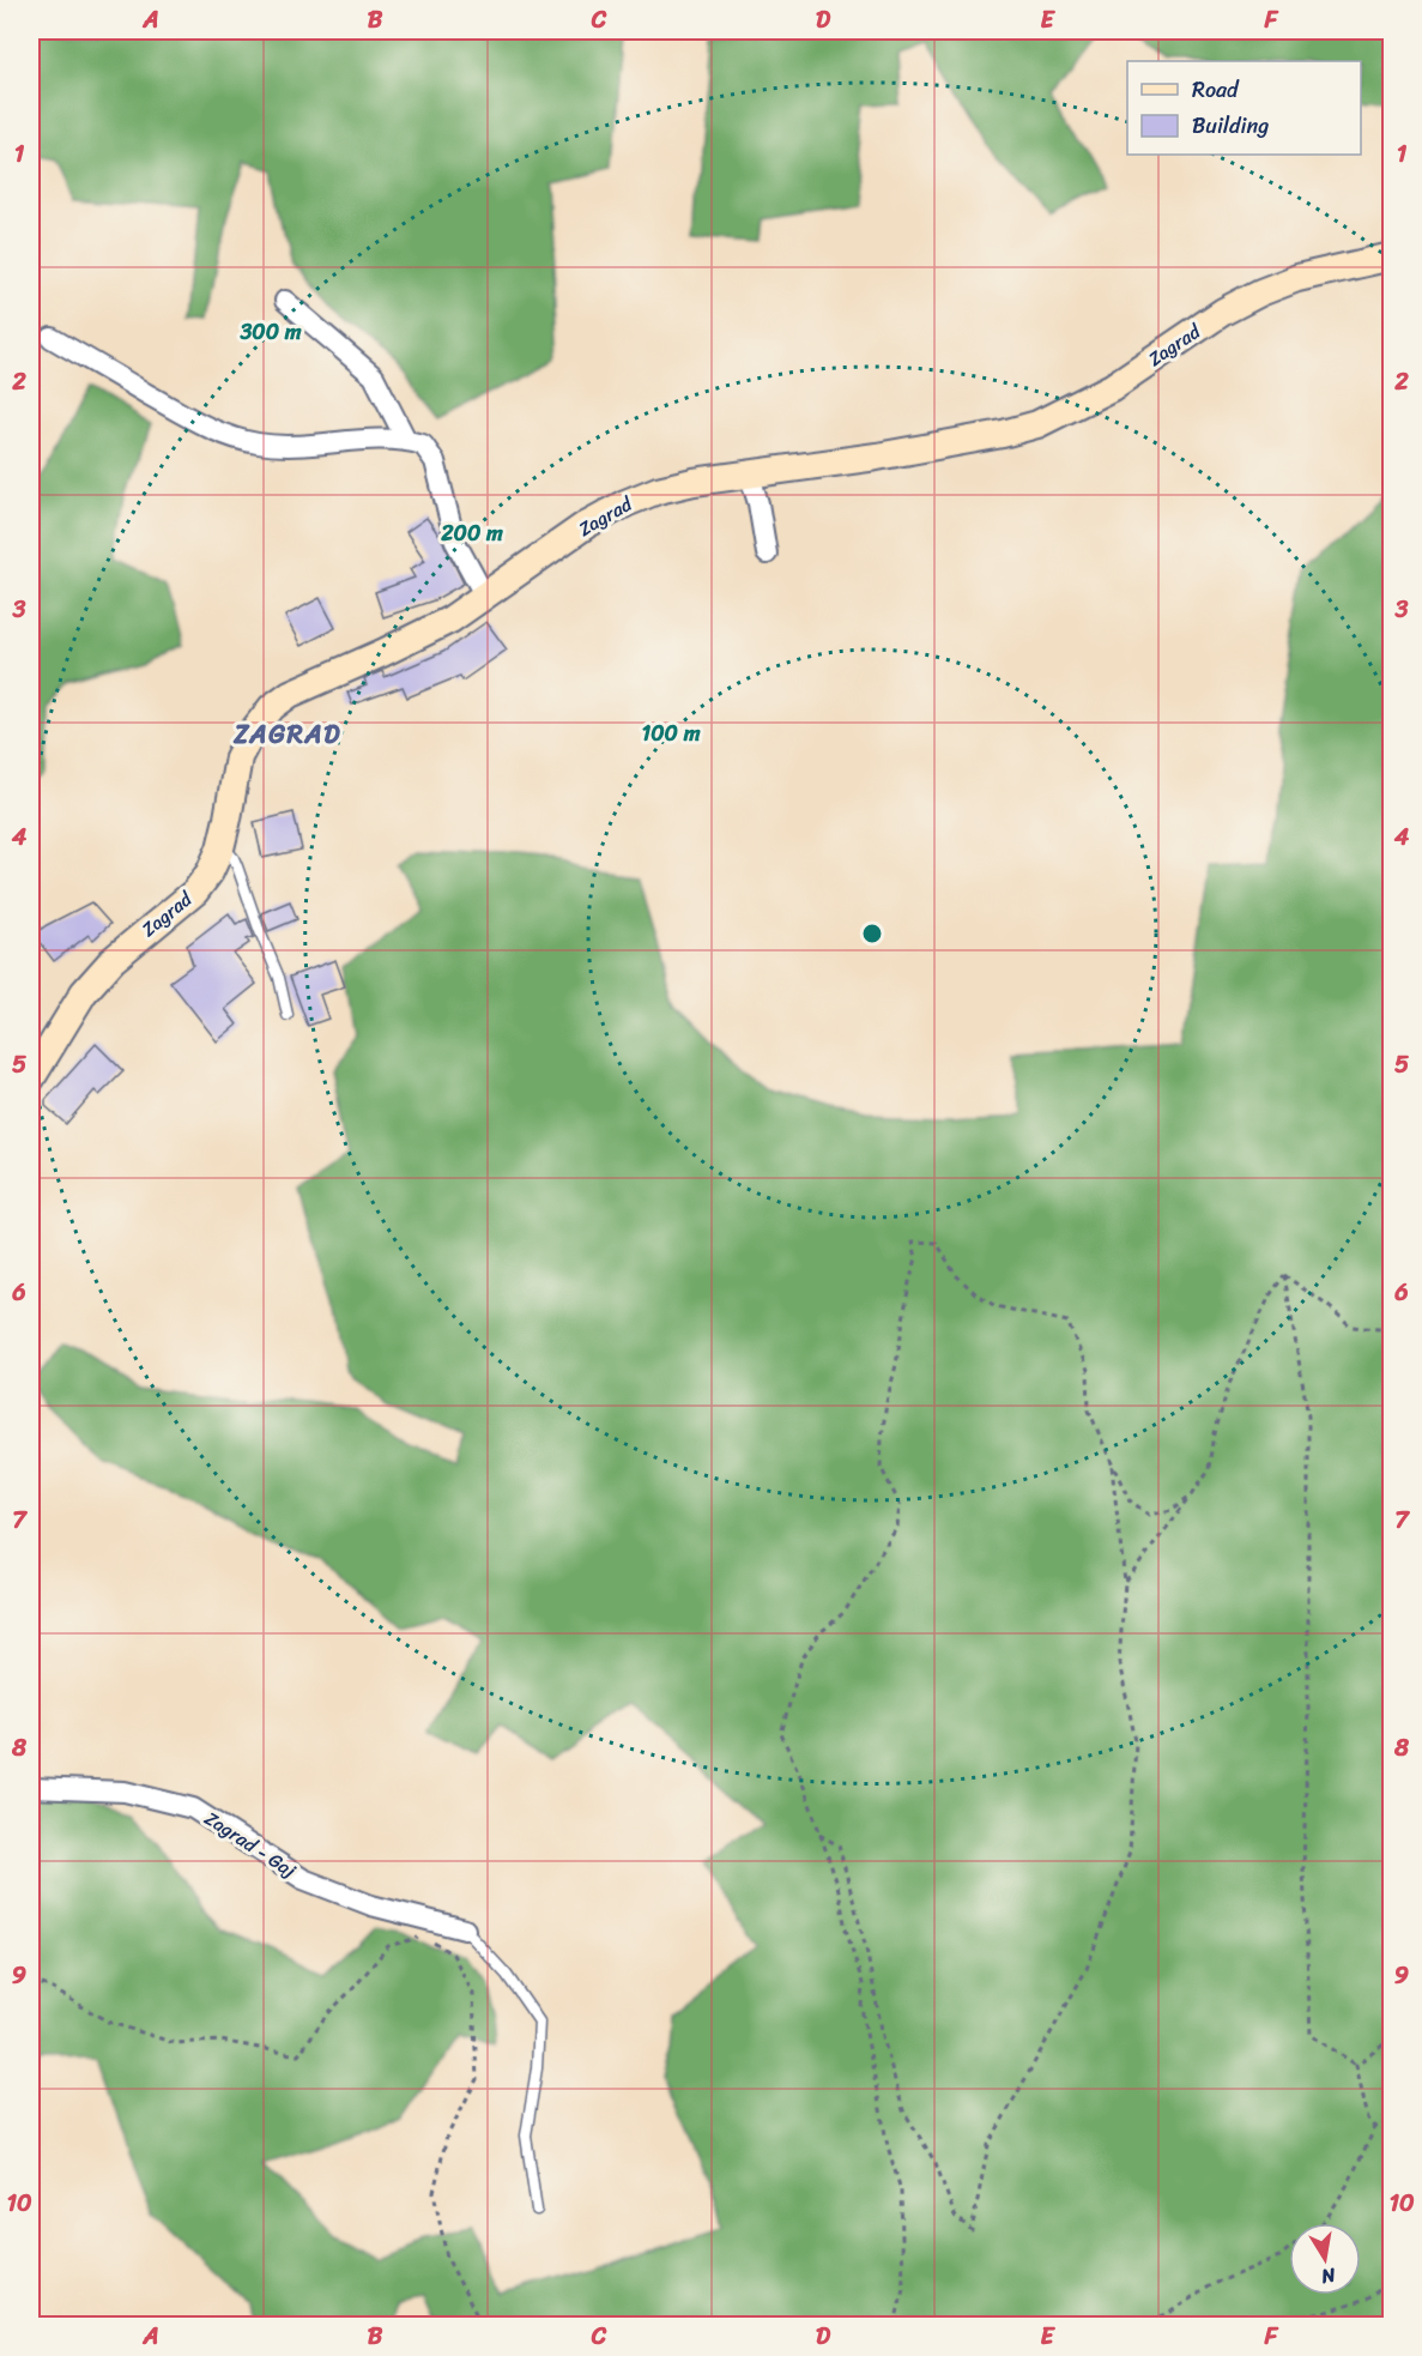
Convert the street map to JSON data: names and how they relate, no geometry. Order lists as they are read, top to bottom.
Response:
{
  "streets": {
    "main road": ["Zagrad"],
    "street": ["Zagrad - Gaj"]
  },
  "districts": ["ZAGRAD"],
  "legend": ["Road", "Building"],
  "north": "bottom",
  "grid": {
    "columns": [
      "A",
      "B",
      "C",
      "D",
      "E",
      "F"
    ],
    "rows": [
      "1",
      "2",
      "3",
      "4",
      "5",
      "6",
      "7",
      "8",
      "9",
      "10"
    ]
  },
  "rings": ["300 m", "200 m", "100 m"]
}
